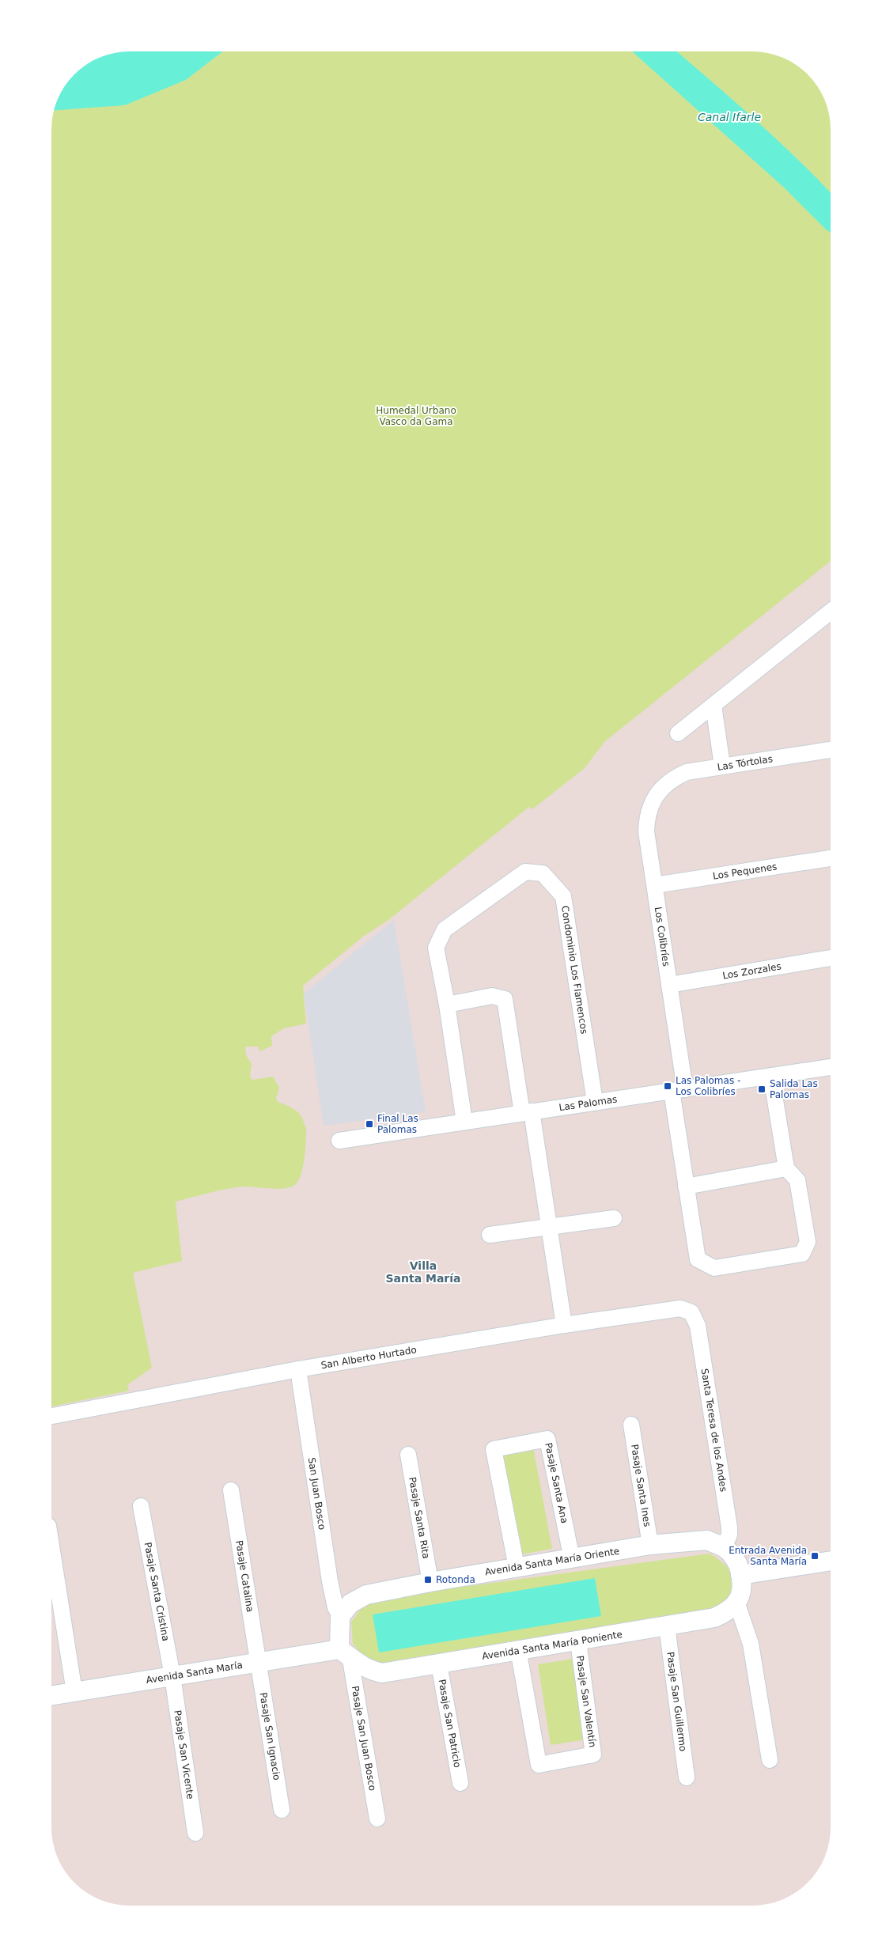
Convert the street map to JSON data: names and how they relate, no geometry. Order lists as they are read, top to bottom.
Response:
{
  "streets": {
    "street": [
      "Las Tórtolas",
      "Los Pequenes",
      "Los Colibríes",
      "Condominio Los Flamencos",
      "Los Zorzales",
      "Las Palomas",
      "San Alberto Hurtado",
      "Santa Teresa de los Andes",
      "Pasaje Santa Ana",
      "Pasaje Santa Ines",
      "San Juan Bosco",
      "Pasaje Santa Rita",
      "Avenida Santa María Oriente",
      "Pasaje Catalina",
      "Pasaje Santa Cristina",
      "Avenida Santa María Poniente",
      "Avenida Santa María",
      "Pasaje San Valentín",
      "Pasaje San Guillermo",
      "Pasaje San Patricio",
      "Pasaje San Ignacio",
      "Pasaje San Juan Bosco",
      "Pasaje San Vicente"
    ]
  },
  "crossings": [
    ["Las Tórtolas", "Los Colibríes"],
    ["Los Pequenes", "Los Colibríes"],
    ["Los Colibríes", "Los Zorzales"],
    ["Los Colibríes", "Las Palomas"],
    ["Condominio Los Flamencos", "Las Palomas"],
    ["San Alberto Hurtado", "Santa Teresa de los Andes"],
    ["San Alberto Hurtado", "San Juan Bosco"],
    ["Santa Teresa de los Andes", "Avenida Santa María Oriente"],
    ["Pasaje Santa Ana", "Avenida Santa María Oriente"],
    ["Pasaje Santa Ines", "Avenida Santa María Oriente"],
    ["San Juan Bosco", "Avenida Santa María Oriente"],
    ["Pasaje Santa Rita", "Avenida Santa María Oriente"],
    ["Pasaje Catalina", "Avenida Santa María"],
    ["Pasaje Catalina", "Pasaje San Ignacio"],
    ["Pasaje Santa Cristina", "Avenida Santa María"],
    ["Pasaje Santa Cristina", "Pasaje San Vicente"],
    ["Avenida Santa María Poniente", "Avenida Santa María"],
    ["Avenida Santa María Poniente", "Pasaje San Valentín"],
    ["Avenida Santa María Poniente", "Pasaje San Guillermo"],
    ["Avenida Santa María Poniente", "Pasaje San Patricio"],
    ["Avenida Santa María Poniente", "Pasaje San Juan Bosco"],
    ["Avenida Santa María", "Pasaje San Ignacio"],
    ["Avenida Santa María", "Pasaje San Juan Bosco"],
    ["Avenida Santa María", "Pasaje San Vicente"]
  ],
  "districts": ["Villa Santa María"],
  "water": ["Canal Ifarle"],
  "parks": ["Humedal Urbano Vasco da Gama"],
  "places": {
    "transit": [
      "Las Palomas - Los Colibríes",
      "Salida Las Palomas",
      "Final Las Palomas",
      "Entrada Avenida Santa María",
      "Rotonda"
    ]
  }
}
